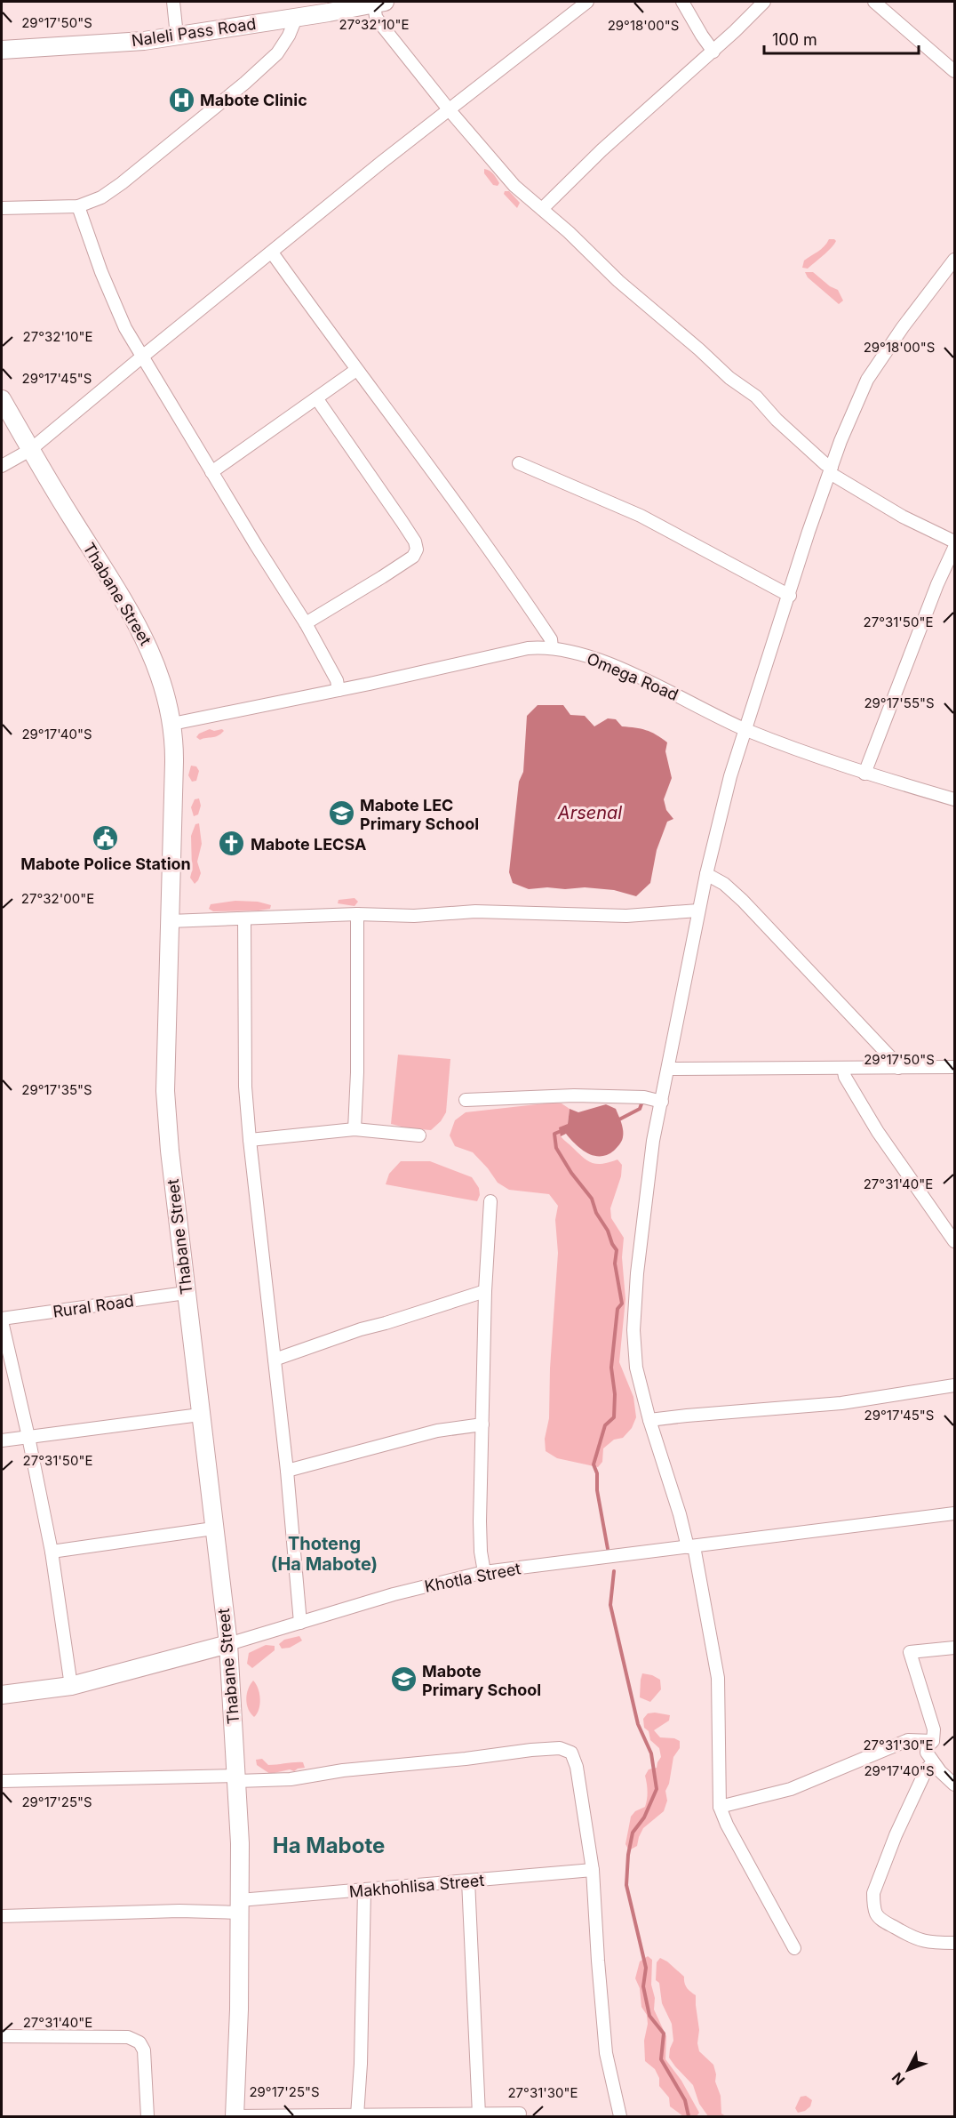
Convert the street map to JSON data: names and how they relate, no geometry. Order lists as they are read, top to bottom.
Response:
{
  "streets": {
    "street": [
      "Naleli Pass Road",
      "Thabane Street",
      "Omega Road",
      "Rural Road",
      "Khotla Street",
      "Makhohlisa Street"
    ]
  },
  "crossings": [
    ["Thabane Street", "Omega Road"],
    ["Thabane Street", "Rural Road"],
    ["Thabane Street", "Khotla Street"],
    ["Thabane Street", "Makhohlisa Street"]
  ],
  "districts": ["Thoteng (Ha Mabote)", "Ha Mabote"],
  "water": ["Arsenal"],
  "places": {
    "hospital": ["Mabote Clinic"],
    "school or university": ["Mabote LEC Primary School", "Mabote Primary School"],
    "public building": ["Mabote Police Station"],
    "church": ["Mabote LECSA"]
  },
  "scale_bar": "100 m",
  "north": "bottom left",
  "coordinates": [
    "29°17'50\"S",
    "27°32'10\"E",
    "29°18'00\"S",
    "29°17'45\"S",
    "27°31'50\"E",
    "29°17'55\"S",
    "29°17'40\"S",
    "27°32'00\"E",
    "29°17'35\"S",
    "27°31'40\"E",
    "27°31'30\"E",
    "29°17'25\"S"
  ]
}
